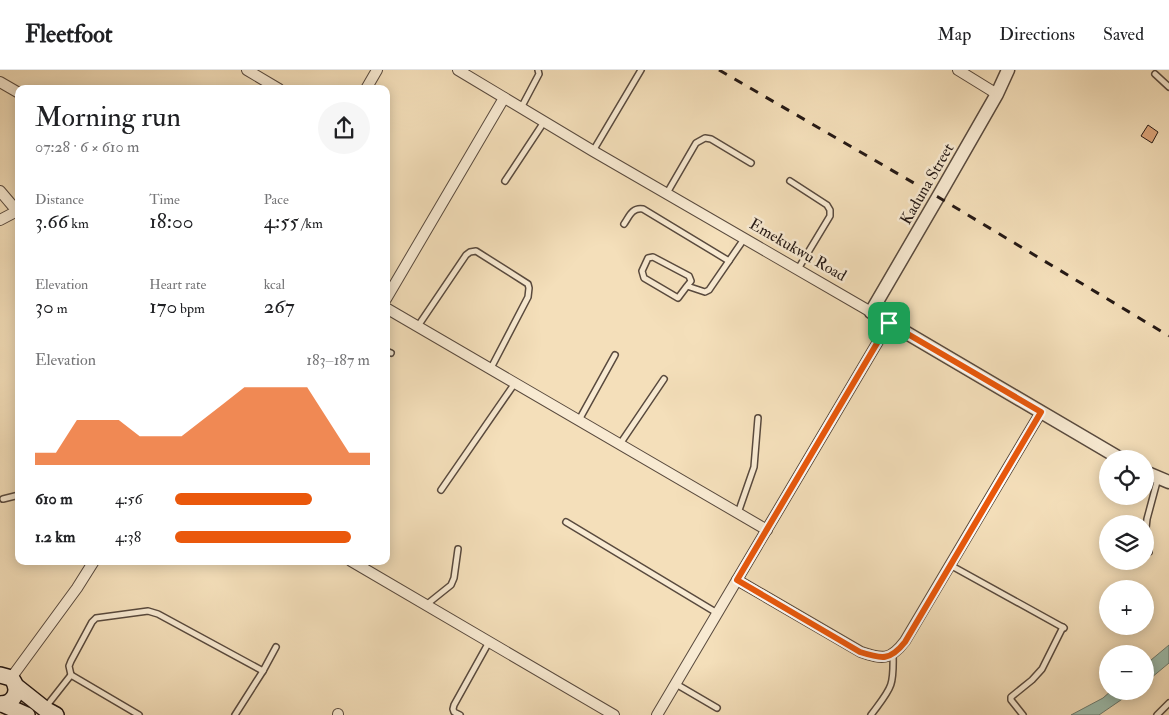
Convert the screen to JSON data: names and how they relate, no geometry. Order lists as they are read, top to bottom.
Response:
{
  "streets": {
    "street": ["Kaduna Street", "Emekukwu Road"]
  },
  "crossings": [
    ["Kaduna Street", "Emekukwu Road"]
  ],
  "page": {
    "header": "Fleetfoot",
    "nav": ["Map", "Directions", "Saved"],
    "heading": ["Morning run", "07:28 · 6 × 610 m"],
    "stats": [
      ["Distance", "3.66 km"],
      ["Time", "18:00"],
      ["Pace", "4:55 /km"],
      ["Elevation", "30 m"],
      ["Heart rate", "170 bpm"],
      ["kcal", "267"]
    ],
    "chart": ["Elevation", "183–187 m"],
    "map_buttons": ["+", "−"],
    "list": [
      {
        "name": "610 m",
        "note": "4:56"
      },
      {
        "name": "1.2 km",
        "note": "4:38"
      }
    ]
  }
}
